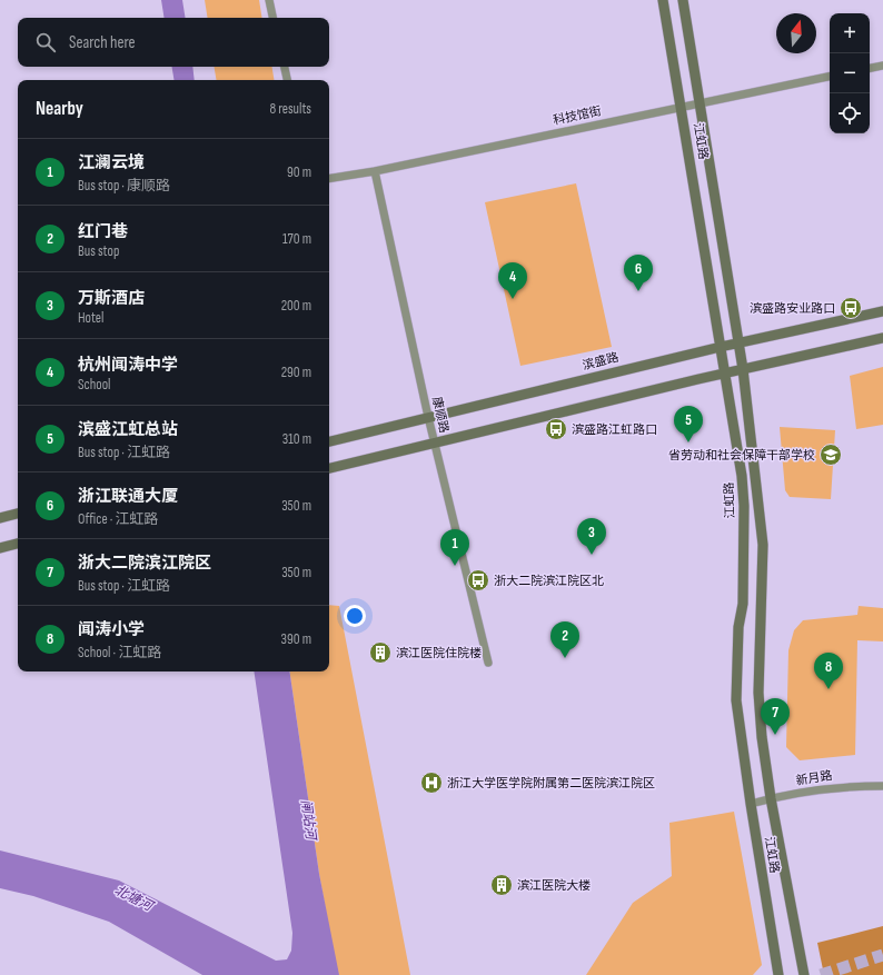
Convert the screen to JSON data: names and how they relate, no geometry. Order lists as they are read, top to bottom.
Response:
{
  "streets": {
    "main road": ["江虹路", "滨盛路"],
    "street": ["科技馆街", "康顺路", "新月路"]
  },
  "crossings": [
    ["科技馆街", "江虹路"],
    ["科技馆街", "康顺路"],
    ["江虹路", "滨盛路"],
    ["江虹路", "新月路"],
    ["滨盛路", "康顺路"]
  ],
  "water": ["闸站河", "北塘河"],
  "places": {
    "bus stop": ["滨盛路安业路口", "滨盛路江虹路口", "浙大二院滨江院区北"],
    "school or university": ["省劳动和社会保障干部学校"],
    "building": ["滨江医院住院楼", "滨江医院大楼"],
    "hospital": ["浙江大学医学院附属第二医院滨江院区"]
  },
  "north": "top",
  "page": {
    "map_buttons": ["+", "−"],
    "search": "Search here",
    "heading": ["Nearby", "8 results"],
    "list": [
      {
        "mark": "1",
        "name": "江澜云境",
        "note": "Bus stop · 康顺路",
        "value": "90 m"
      },
      {
        "mark": "2",
        "name": "红门巷",
        "note": "Bus stop",
        "value": "170 m"
      },
      {
        "mark": "3",
        "name": "万斯酒店",
        "note": "Hotel",
        "value": "200 m"
      },
      {
        "mark": "4",
        "name": "杭州闻涛中学",
        "note": "School",
        "value": "290 m"
      },
      {
        "mark": "5",
        "name": "滨盛江虹总站",
        "note": "Bus stop · 江虹路",
        "value": "310 m"
      },
      {
        "mark": "6",
        "name": "浙江联通大厦",
        "note": "Office · 江虹路",
        "value": "350 m"
      },
      {
        "mark": "7",
        "name": "浙大二院滨江院区",
        "note": "Bus stop · 江虹路",
        "value": "350 m"
      },
      {
        "mark": "8",
        "name": "闻涛小学",
        "note": "School · 江虹路",
        "value": "390 m"
      }
    ],
    "pins": [
      "6",
      "4",
      "5",
      "3",
      "1",
      "2",
      "8",
      "7"
    ]
  }
}
